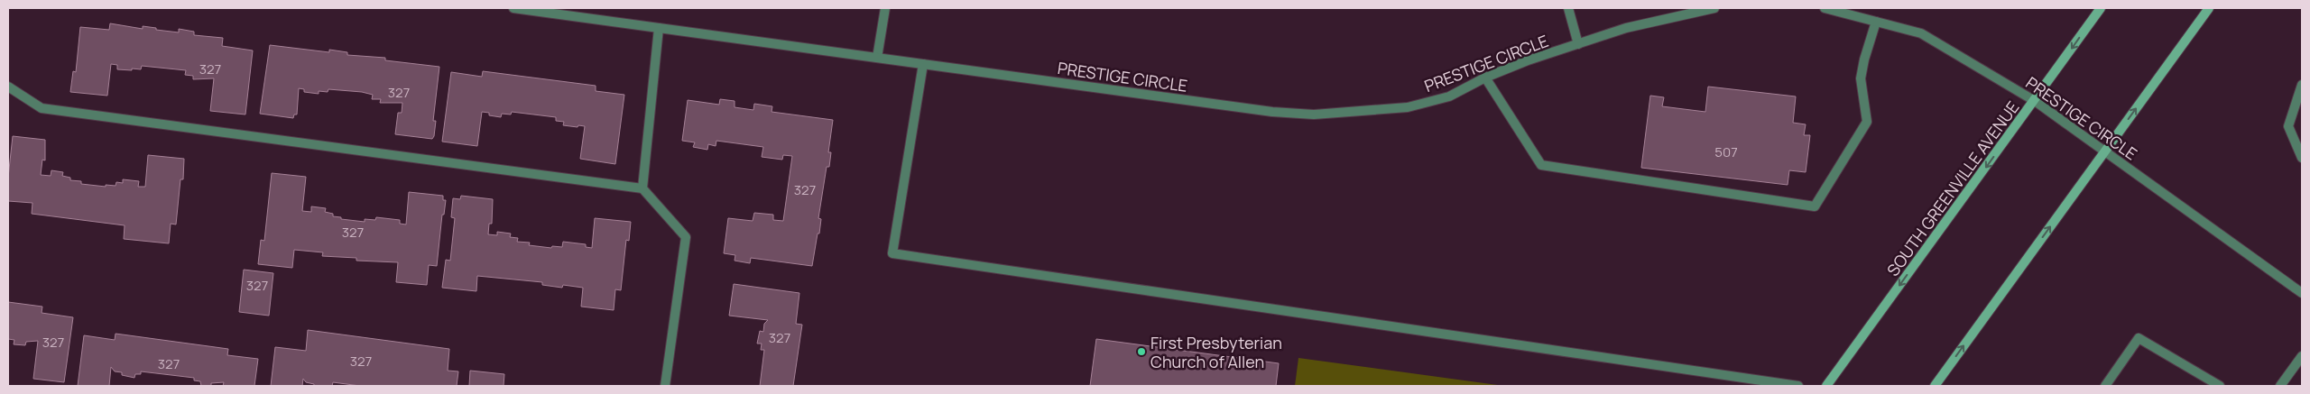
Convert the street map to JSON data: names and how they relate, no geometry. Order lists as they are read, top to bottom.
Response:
{
  "streets": {
    "main road": ["SOUTH GREENVILLE AVENUE"],
    "street": ["PRESTIGE CIRCLE"]
  },
  "crossings": [
    ["PRESTIGE CIRCLE", "SOUTH GREENVILLE AVENUE"]
  ],
  "one_way": ["SOUTH GREENVILLE AVENUE"],
  "places": ["First Presbyterian Church of Allen"],
  "house_numbers": [
    "327",
    "327",
    "507",
    "327",
    "327",
    "327",
    "327",
    "327",
    "327",
    "327"
  ]
}
